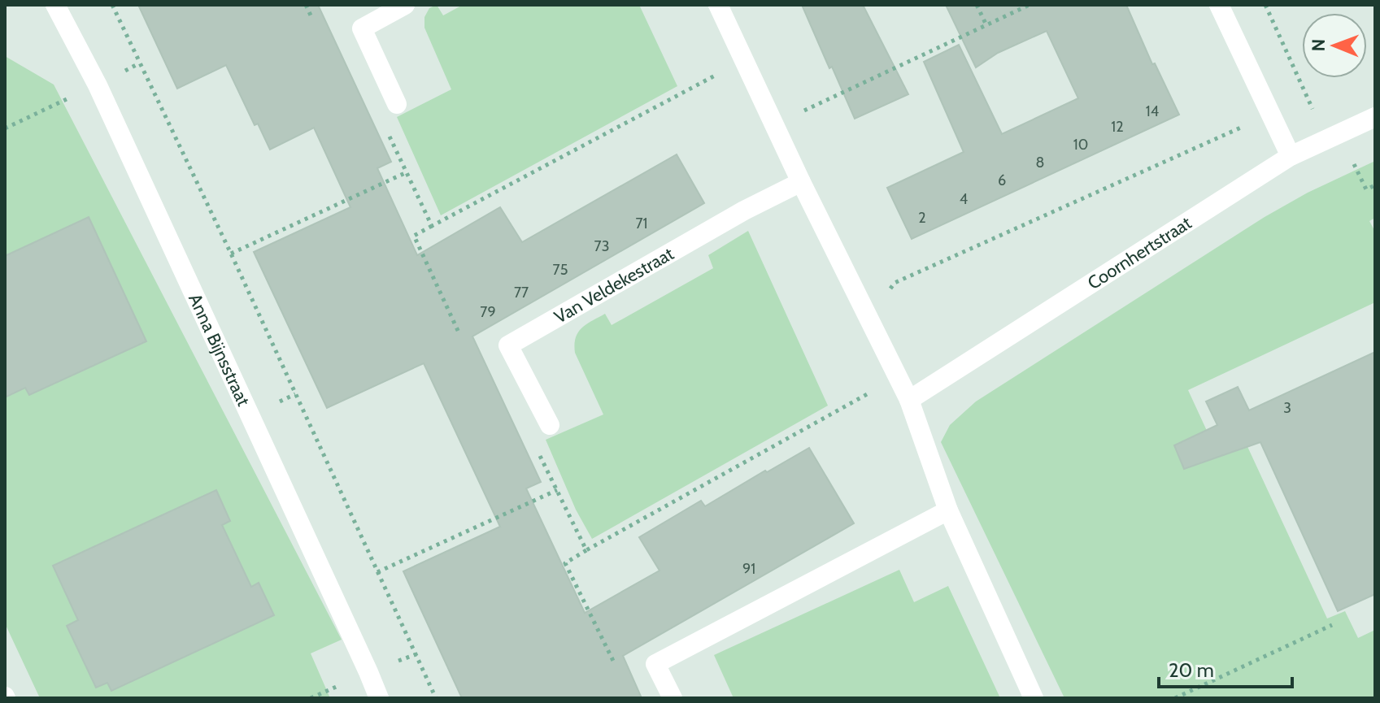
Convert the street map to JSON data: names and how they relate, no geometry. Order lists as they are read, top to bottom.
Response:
{
  "streets": {
    "street": ["Coornhertstraat", "Van Veldekestraat", "Anna Bijnsstraat"]
  },
  "house_numbers": [
    "14",
    "12",
    "10",
    "8",
    "6",
    "4",
    "2",
    "71",
    "73",
    "75",
    "77",
    "79",
    "3",
    "91"
  ],
  "scale_bar": "20 m",
  "north": "left"
}
